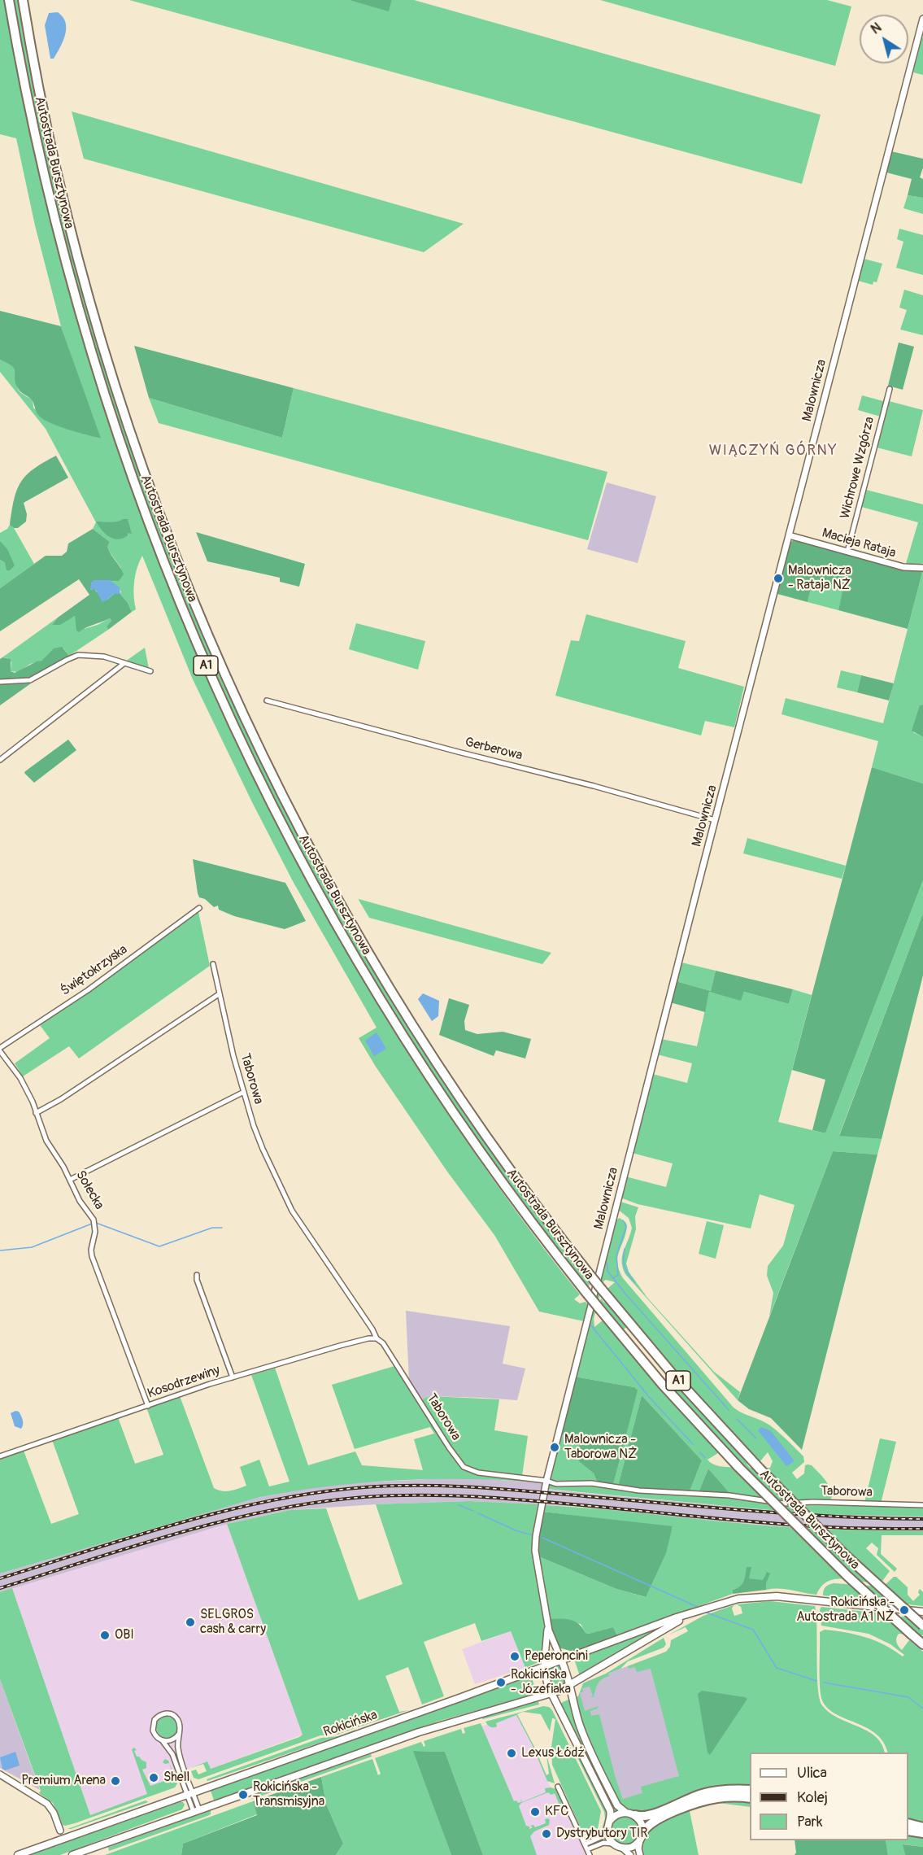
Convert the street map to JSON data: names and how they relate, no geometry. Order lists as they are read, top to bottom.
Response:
{
  "streets": {
    "highway": ["Autostrada Bursztynowa", "A1"],
    "main road": ["Rokicińska"],
    "street": [
      "Malownicza",
      "Wichrowe Wzgórza",
      "Macieja Rataja",
      "Gerberowa",
      "Świętokrzyska",
      "Taborowa",
      "Sołecka",
      "Kosodrzewiny"
    ]
  },
  "crossings": [
    ["Malownicza", "Macieja Rataja"],
    ["Malownicza", "Gerberowa"],
    ["Malownicza", "Taborowa"],
    ["Malownicza", "Rokicińska"],
    ["Wichrowe Wzgórza", "Macieja Rataja"],
    ["Świętokrzyska", "Sołecka"],
    ["Taborowa", "Kosodrzewiny"],
    ["Sołecka", "Kosodrzewiny"]
  ],
  "districts": ["WIĄCZYŃ GÓRNY"],
  "places": [
    "Malownicza - Rataja NŻ",
    "Malownicza - Taborowa NŻ",
    "Rokicińska - Autostrada A1 NŻ",
    "SELGROS cash & carry",
    "OBI",
    "Peperoncini",
    "Rokicińska - Józefiaka",
    "Lexus Łódź",
    "Shell",
    "Premium Arena",
    "Rokicińska - Transmisyjna",
    "KFC",
    "Dystrybutory TIR"
  ],
  "legend": ["Ulica", "Kolej", "Park"],
  "north": "top left"
}
